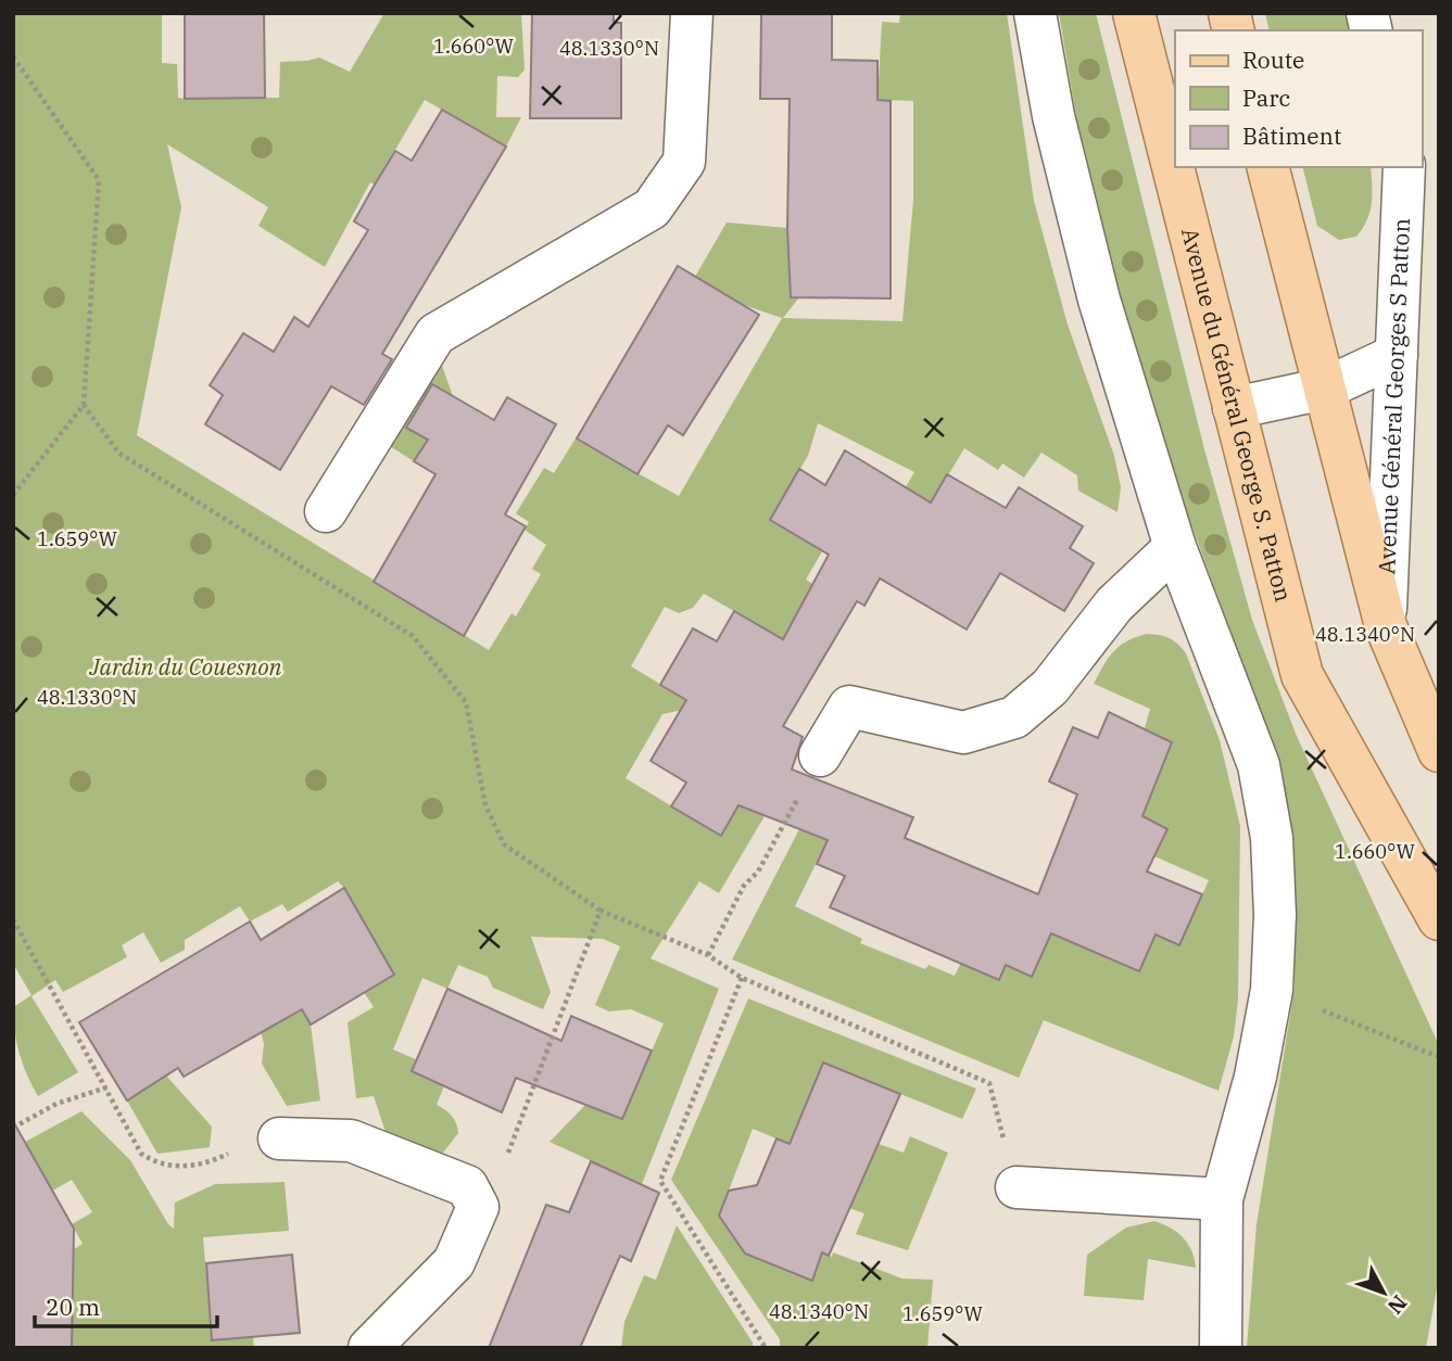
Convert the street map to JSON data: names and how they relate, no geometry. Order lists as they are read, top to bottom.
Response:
{
  "streets": {
    "main road": ["Avenue du Général George S. Patton"],
    "street": ["Avenue Général Georges S Patton"]
  },
  "parks": ["Jardin du Couesnon"],
  "legend": ["Route", "Parc", "Bâtiment"],
  "scale_bar": "20 m",
  "north": "bottom right",
  "coordinates": [
    "1.660°W",
    "48.1330°N",
    "1.659°W",
    "48.1340°N"
  ]
}
